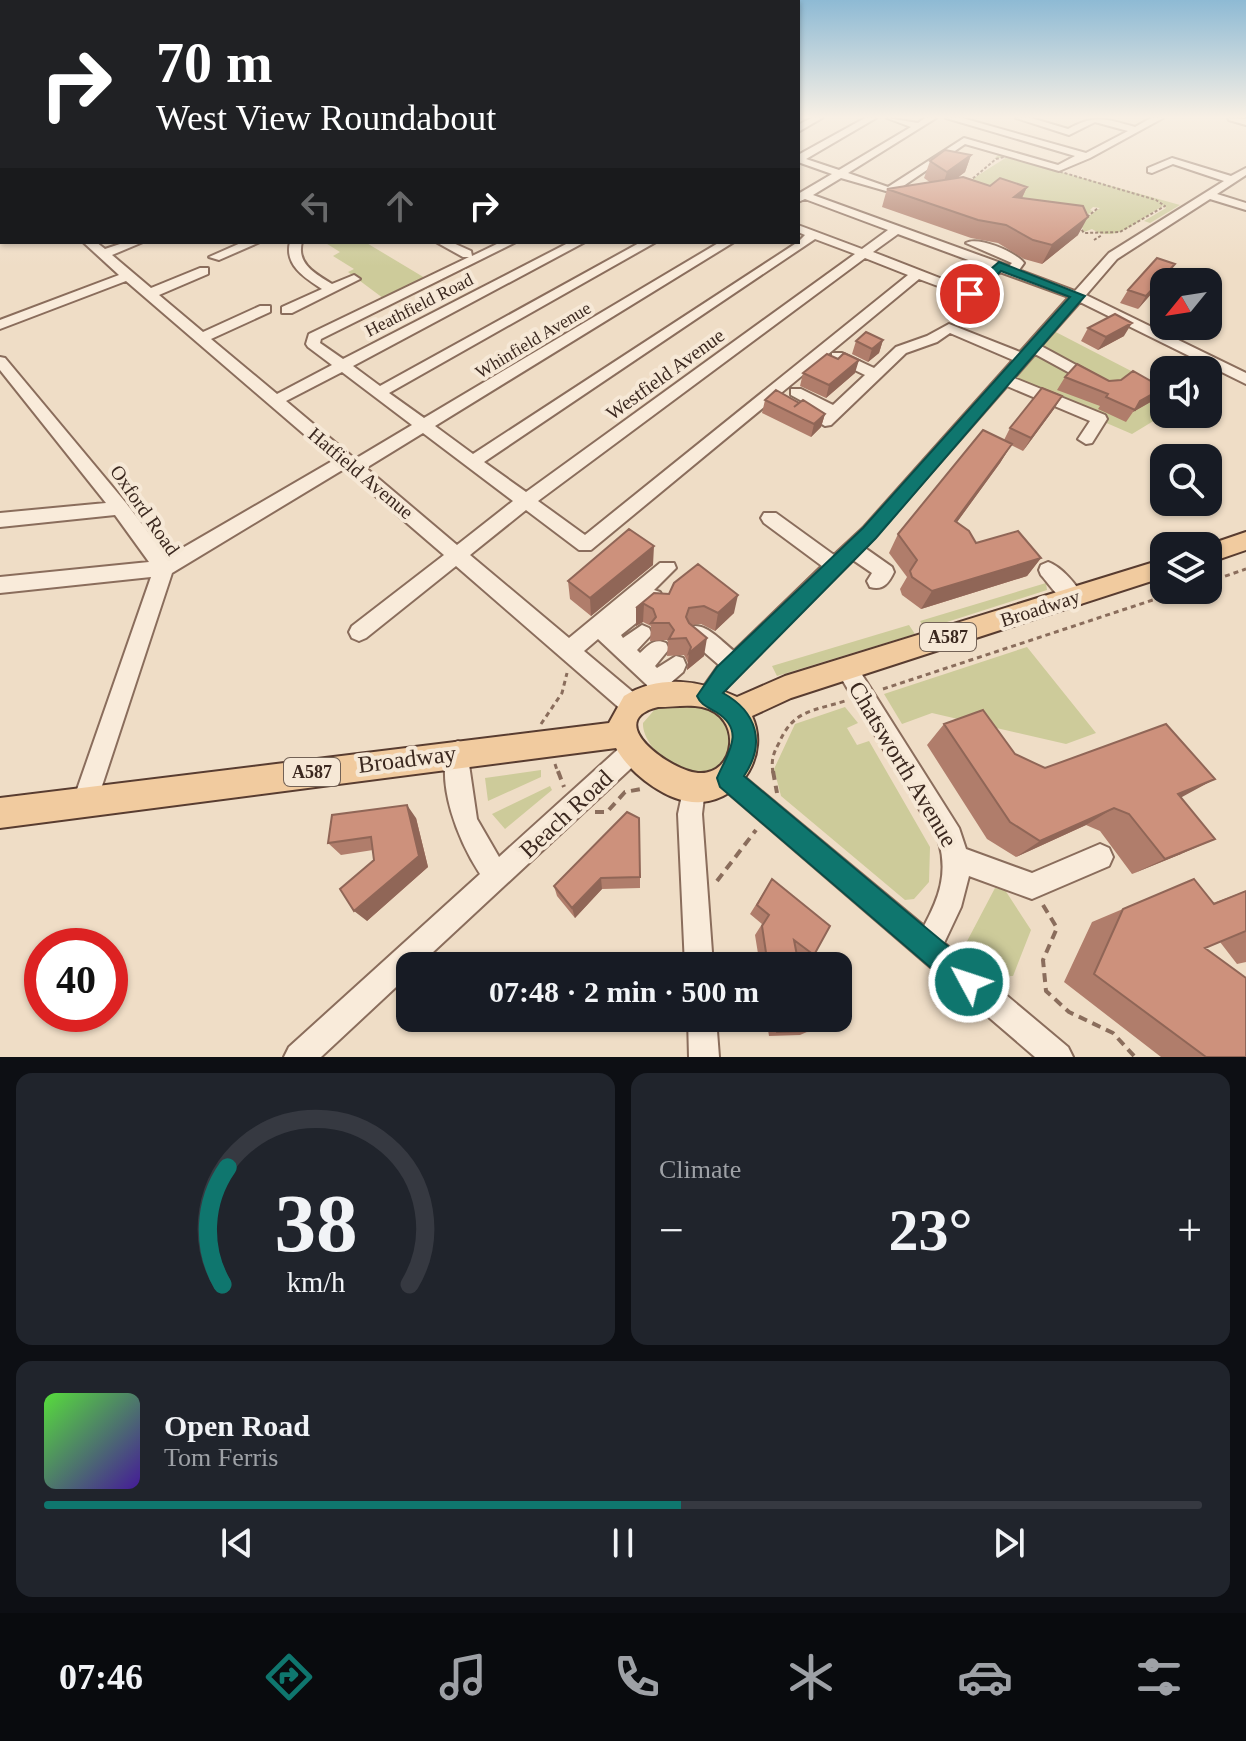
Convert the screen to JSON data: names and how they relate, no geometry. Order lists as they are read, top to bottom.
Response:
{
  "streets": {
    "main road": ["Broadway", "A587"],
    "street": [
      "Heathfield Road",
      "Whinfield Avenue",
      "Westfield Avenue",
      "Hatfield Avenue",
      "Oxford Road",
      "Chatsworth Avenue",
      "Beach Road"
    ]
  },
  "crossings": [
    ["Heathfield Road", "Hatfield Avenue"],
    ["Whinfield Avenue", "Hatfield Avenue"],
    ["Whinfield Avenue", "Oxford Road"],
    ["Westfield Avenue", "Hatfield Avenue"],
    ["Oxford Road", "Broadway"],
    ["Broadway", "Chatsworth Avenue"],
    ["Broadway", "Beach Road"]
  ],
  "north": "bottom left",
  "page": {
    "turn": ["70 m", "West View Roundabout"],
    "limit": "40",
    "trip": "07:48 · 2 min · 500 m",
    "tile": "Climate",
    "heat": ["−", "23°", "+"],
    "song": ["Open Road", "Tom Ferris"],
    "tabs": "07:46",
    "gauge": ["38", "km/h"]
  }
}
